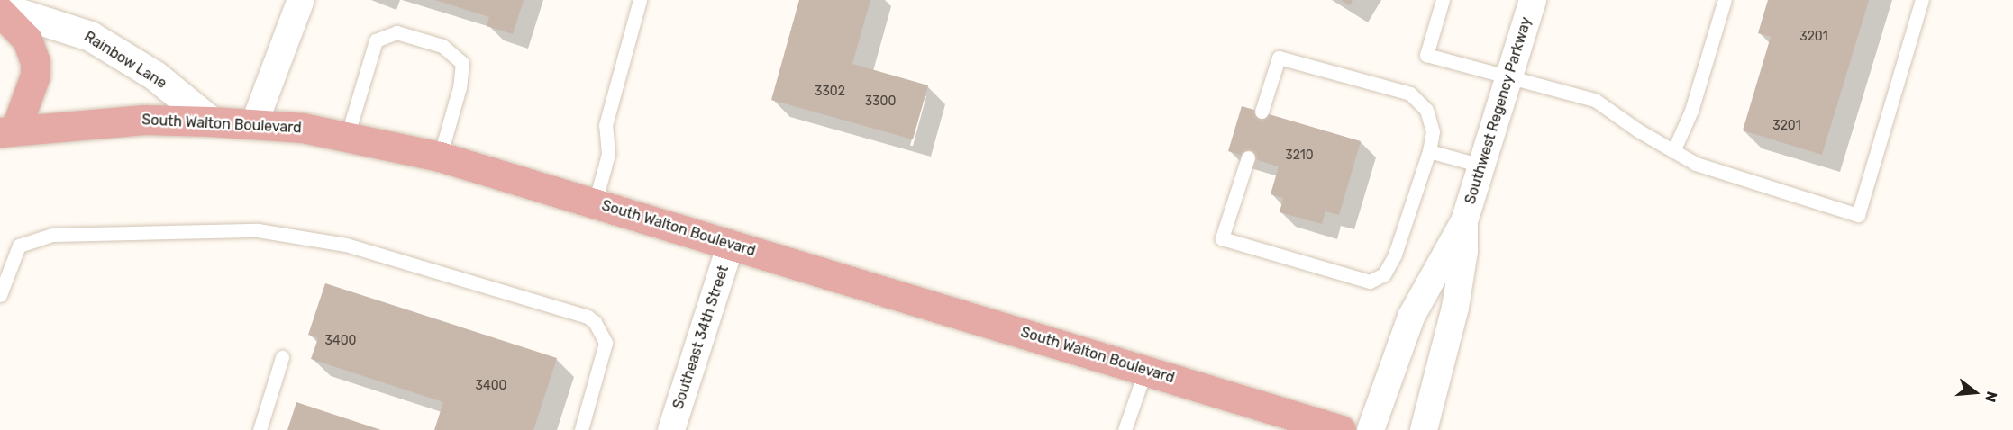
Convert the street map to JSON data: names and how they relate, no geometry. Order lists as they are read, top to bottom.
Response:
{
  "streets": {
    "main road": ["South Walton Boulevard"],
    "street": ["Rainbow Lane", "Southwest Regency Parkway", "Southeast 34th Street"]
  },
  "crossings": [
    ["Rainbow Lane", "South Walton Boulevard"],
    ["South Walton Boulevard", "Southeast 34th Street"]
  ],
  "house_numbers": [
    "3201",
    "3302",
    "3300",
    "3201",
    "3210",
    "3400",
    "3400"
  ],
  "north": "right"
}
